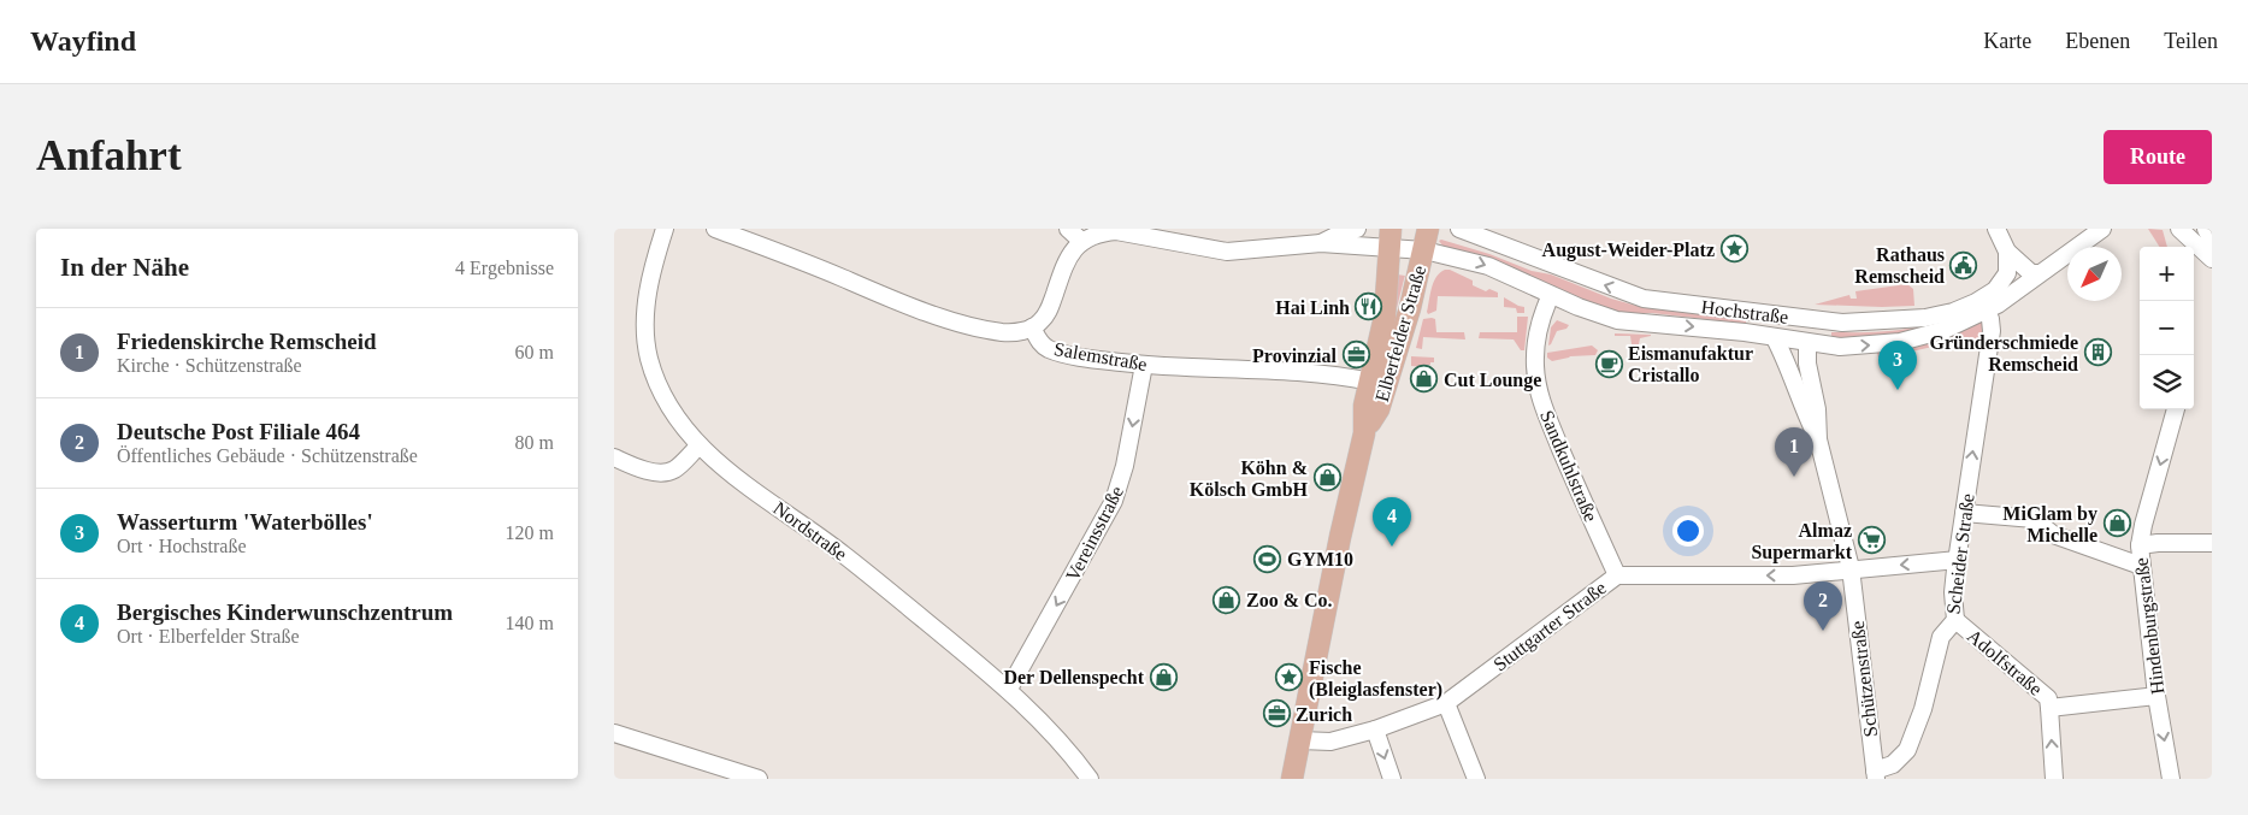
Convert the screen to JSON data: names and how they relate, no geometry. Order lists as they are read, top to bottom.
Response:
{
  "streets": {
    "main road": ["Elberfelder Straße"],
    "street": [
      "Hochstraße",
      "Salemstraße",
      "Sandkuhlstraße",
      "Nordstraße",
      "Vereinsstraße",
      "Scheider Straße",
      "Stuttgarter Straße",
      "Hindenburgstraße",
      "Adolfstraße",
      "Schützenstraße"
    ]
  },
  "crossings": [
    ["Hochstraße", "Elberfelder Straße"],
    ["Hochstraße", "Sandkuhlstraße"],
    ["Hochstraße", "Scheider Straße"],
    ["Hochstraße", "Schützenstraße"],
    ["Elberfelder Straße", "Salemstraße"],
    ["Elberfelder Straße", "Stuttgarter Straße"],
    ["Salemstraße", "Vereinsstraße"],
    ["Sandkuhlstraße", "Stuttgarter Straße"],
    ["Nordstraße", "Vereinsstraße"],
    ["Scheider Straße", "Stuttgarter Straße"],
    ["Scheider Straße", "Adolfstraße"],
    ["Scheider Straße", "Schützenstraße"],
    ["Stuttgarter Straße", "Schützenstraße"],
    ["Hindenburgstraße", "Adolfstraße"]
  ],
  "one_way": [
    "Vereinsstraße",
    "Scheider Straße",
    "Stuttgarter Straße",
    "Hindenburgstraße"
  ],
  "places": {
    "place": ["August-Weider-Platz", "Fische (Bleiglasfenster)"],
    "public building": ["Rathaus Remscheid"],
    "restaurant": ["Hai Linh"],
    "building": ["Gründerschmiede Remscheid"],
    "office": ["Provinzial", "Zurich"],
    "cafe": ["Eismanufaktur Cristallo"],
    "shop": [
      "Cut Lounge",
      "Köhn & Kölsch GmbH",
      "MiGlam by Michelle",
      "Zoo & Co.",
      "Der Dellenspecht"
    ],
    "supermarket": ["Almaz Supermarkt"],
    "sports": ["GYM10"]
  },
  "north": "bottom left",
  "page": {
    "header": "Wayfind",
    "nav": ["Karte", "Ebenen", "Teilen"],
    "buttons": "Route",
    "title": "Anfahrt",
    "heading": ["In der Nähe", "4 Ergebnisse"],
    "map_buttons": ["+", "−"],
    "list": [
      {
        "mark": "1",
        "name": "Friedenskirche Remscheid",
        "note": "Kirche · Schützenstraße",
        "value": "60 m"
      },
      {
        "mark": "2",
        "name": "Deutsche Post Filiale 464",
        "note": "Öffentliches Gebäude · Schützenstraße",
        "value": "80 m"
      },
      {
        "mark": "3",
        "name": "Wasserturm 'Waterbölles'",
        "note": "Ort · Hochstraße",
        "value": "120 m"
      },
      {
        "mark": "4",
        "name": "Bergisches Kinderwunschzentrum",
        "note": "Ort · Elberfelder Straße",
        "value": "140 m"
      }
    ],
    "pins": [
      "3",
      "1",
      "4",
      "2"
    ]
  }
}
